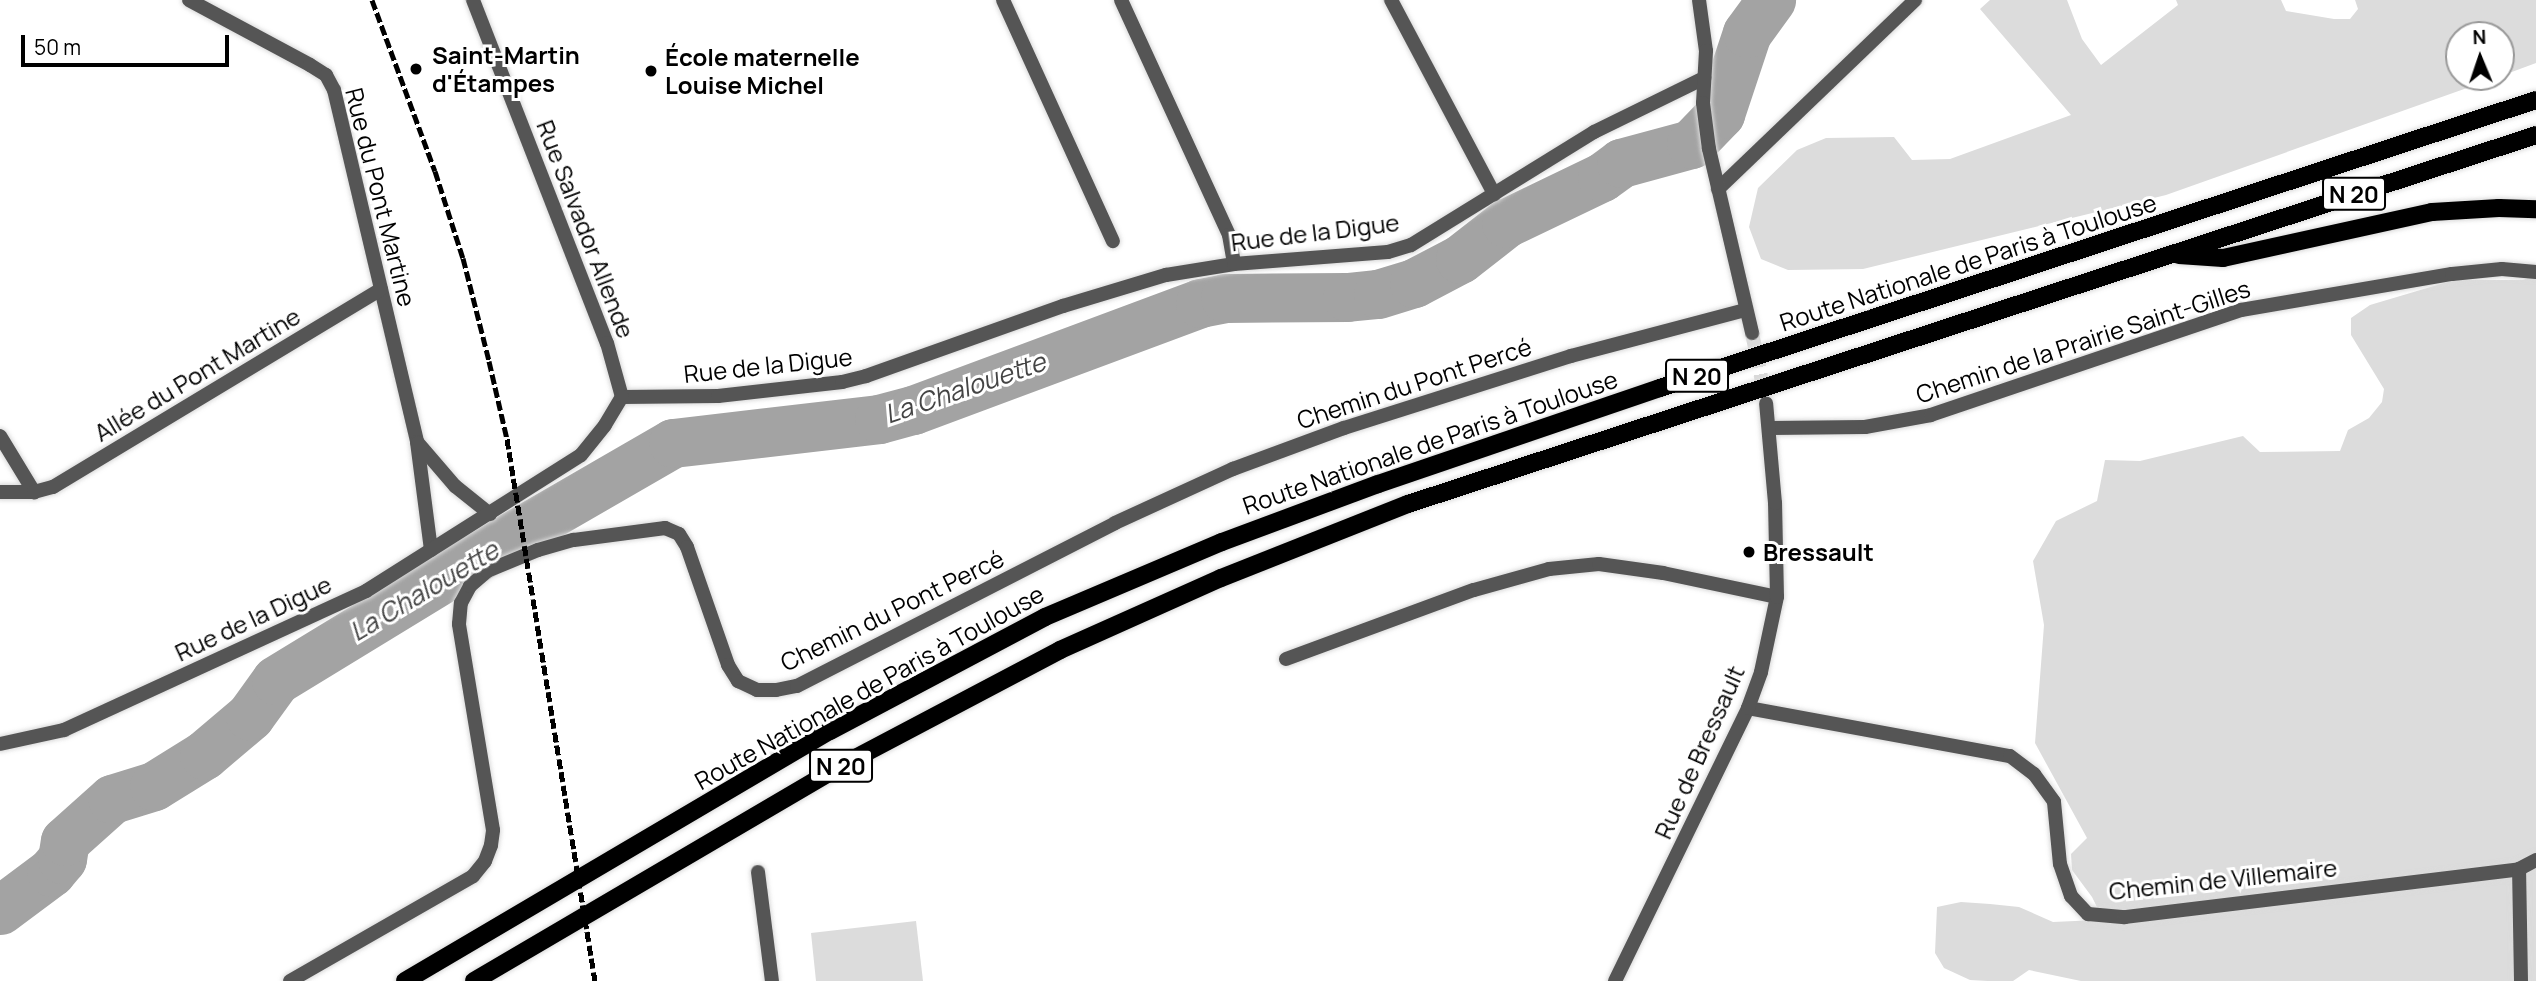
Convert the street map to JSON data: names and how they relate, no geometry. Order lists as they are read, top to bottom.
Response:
{
  "streets": {
    "main road": ["N 20", "Route Nationale de Paris à Toulouse"],
    "street": [
      "Rue du Pont Martine",
      "Rue Salvador Allende",
      "Rue de la Digue",
      "Chemin de la Prairie Saint-Gilles",
      "Allée du Pont Martine",
      "Chemin du Pont Percé",
      "Rue de Bressault",
      "Chemin de Villemaire"
    ]
  },
  "crossings": [
    ["Rue du Pont Martine", "Rue de la Digue"],
    ["Rue du Pont Martine", "Allée du Pont Martine"],
    ["Rue Salvador Allende", "Rue de la Digue"],
    ["Chemin de la Prairie Saint-Gilles", "Rue de Bressault"],
    ["Rue de Bressault", "Chemin de Villemaire"]
  ],
  "water": ["La Chalouette"],
  "places": ["Saint-Martin d'Étampes", "École maternelle Louise Michel", "Bressault"],
  "scale_bar": "50 m",
  "north": "top"
}
